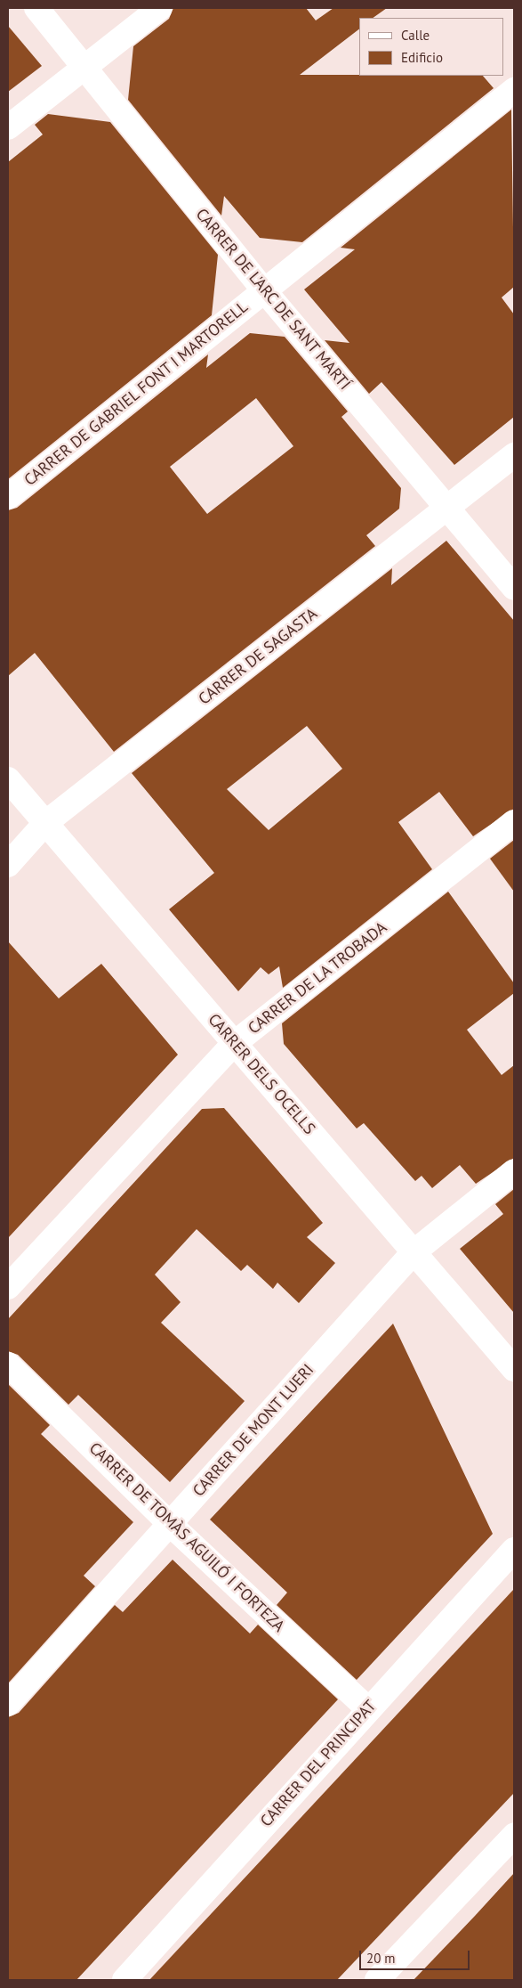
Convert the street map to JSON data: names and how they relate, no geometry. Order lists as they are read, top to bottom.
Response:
{
  "streets": {
    "street": [
      "CARRER DE L'ARC DE SANT MARTÍ",
      "CARRER DE GABRIEL FONT I MARTORELL",
      "CARRER DE SAGASTA",
      "CARRER DE LA TROBADA",
      "CARRER DELS OCELLS",
      "CARRER DE MONT LUERI",
      "CARRER DE TOMÀS AGUILÓ I FORTEZA",
      "CARRER DEL PRINCIPAT"
    ]
  },
  "crossings": [
    ["CARRER DE L'ARC DE SANT MARTÍ", "CARRER DE GABRIEL FONT I MARTORELL"],
    ["CARRER DE L'ARC DE SANT MARTÍ", "CARRER DE SAGASTA"],
    ["CARRER DE SAGASTA", "CARRER DELS OCELLS"],
    ["CARRER DE LA TROBADA", "CARRER DELS OCELLS"],
    ["CARRER DELS OCELLS", "CARRER DE MONT LUERI"],
    ["CARRER DE MONT LUERI", "CARRER DE TOMÀS AGUILÓ I FORTEZA"],
    ["CARRER DE TOMÀS AGUILÓ I FORTEZA", "CARRER DEL PRINCIPAT"]
  ],
  "legend": ["Calle", "Edificio"],
  "scale_bar": "20 m"
}
